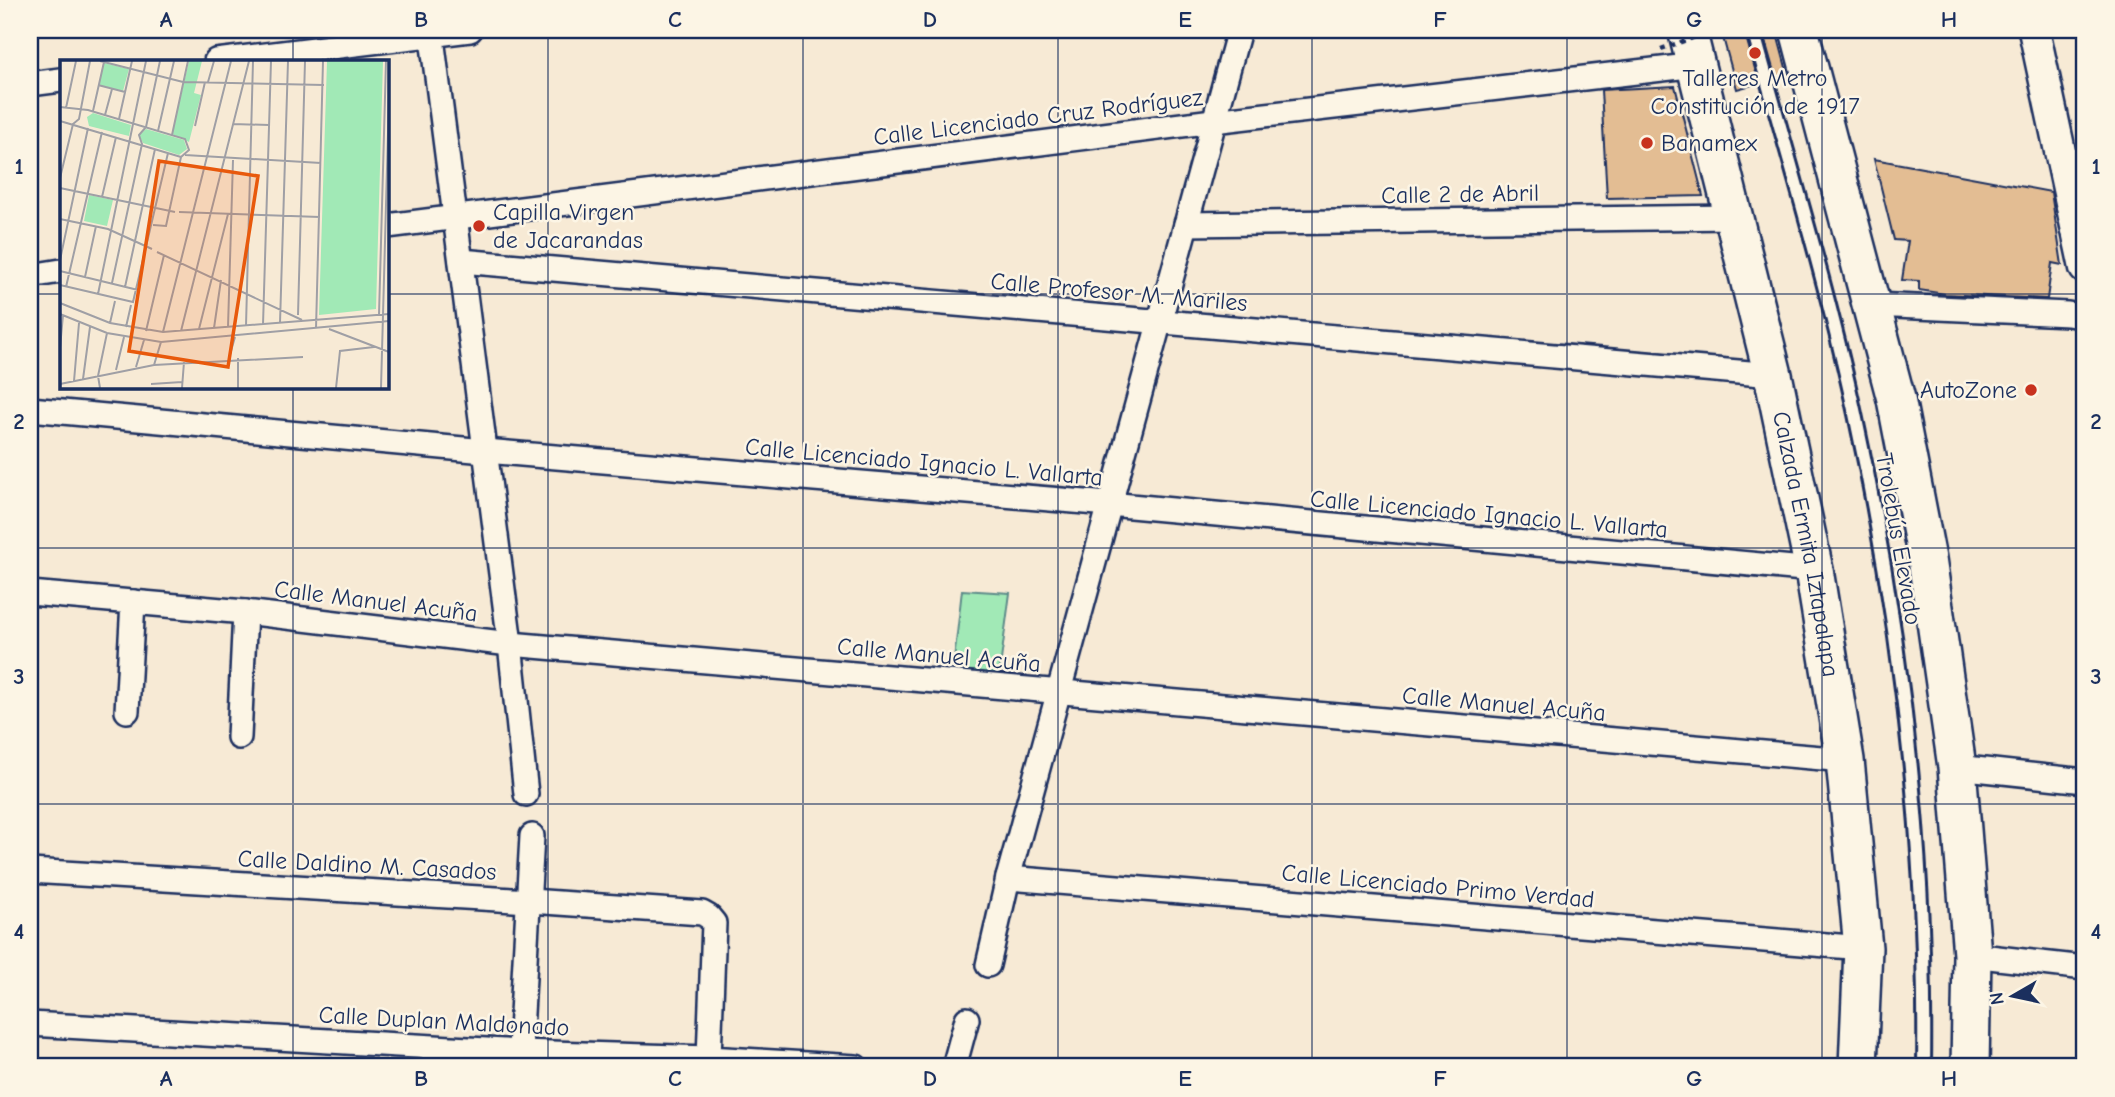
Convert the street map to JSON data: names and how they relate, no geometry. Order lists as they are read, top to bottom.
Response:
{
  "streets": {
    "main road": ["Calzada Ermita Iztapalapa"],
    "street": [
      "Calle Licenciado Cruz Rodríguez",
      "Calle 2 de Abril",
      "Calle Profesor M. Mariles",
      "Calle Licenciado Ignacio L. Vallarta",
      "Calle Manuel Acuña",
      "Calle Daldino M. Casados",
      "Calle Licenciado Primo Verdad",
      "Calle Duplan Maldonado"
    ],
    "lane": ["Trolebús Elevado"]
  },
  "crossings": [
    ["Calle Licenciado Cruz Rodríguez", "Calzada Ermita Iztapalapa"],
    ["Calle 2 de Abril", "Calzada Ermita Iztapalapa"],
    ["Calle Profesor M. Mariles", "Calzada Ermita Iztapalapa"],
    ["Calle Licenciado Ignacio L. Vallarta", "Calzada Ermita Iztapalapa"],
    ["Calzada Ermita Iztapalapa", "Calle Manuel Acuña"],
    ["Calzada Ermita Iztapalapa", "Calle Licenciado Primo Verdad"],
    ["Calle Daldino M. Casados", "Calle Duplan Maldonado"]
  ],
  "places": [
    "Talleres Metro Constitución de 1917",
    "Banamex",
    "Capilla Virgen de Jacarandas",
    "AutoZone"
  ],
  "north": "left",
  "grid": {
    "columns": [
      "A",
      "B",
      "C",
      "D",
      "E",
      "F",
      "G",
      "H"
    ],
    "rows": [
      "1",
      "2",
      "3",
      "4"
    ]
  }
}
